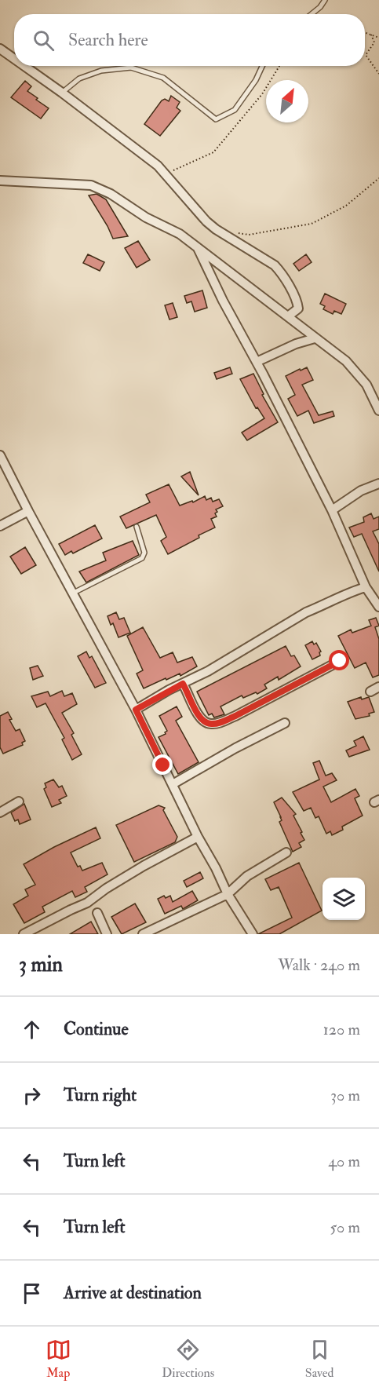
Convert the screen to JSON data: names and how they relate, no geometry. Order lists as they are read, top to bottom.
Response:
{
  "north": "top right",
  "page": {
    "search": "Search here",
    "heading": ["3 min", "Walk · 240 m"],
    "list": [
      ["Continue", "120 m"],
      ["Turn right", "30 m"],
      ["Turn left", "40 m"],
      ["Turn left", "50 m"],
      "Arrive at destination"
    ],
    "nav": ["Map", "Directions", "Saved"]
  }
}
